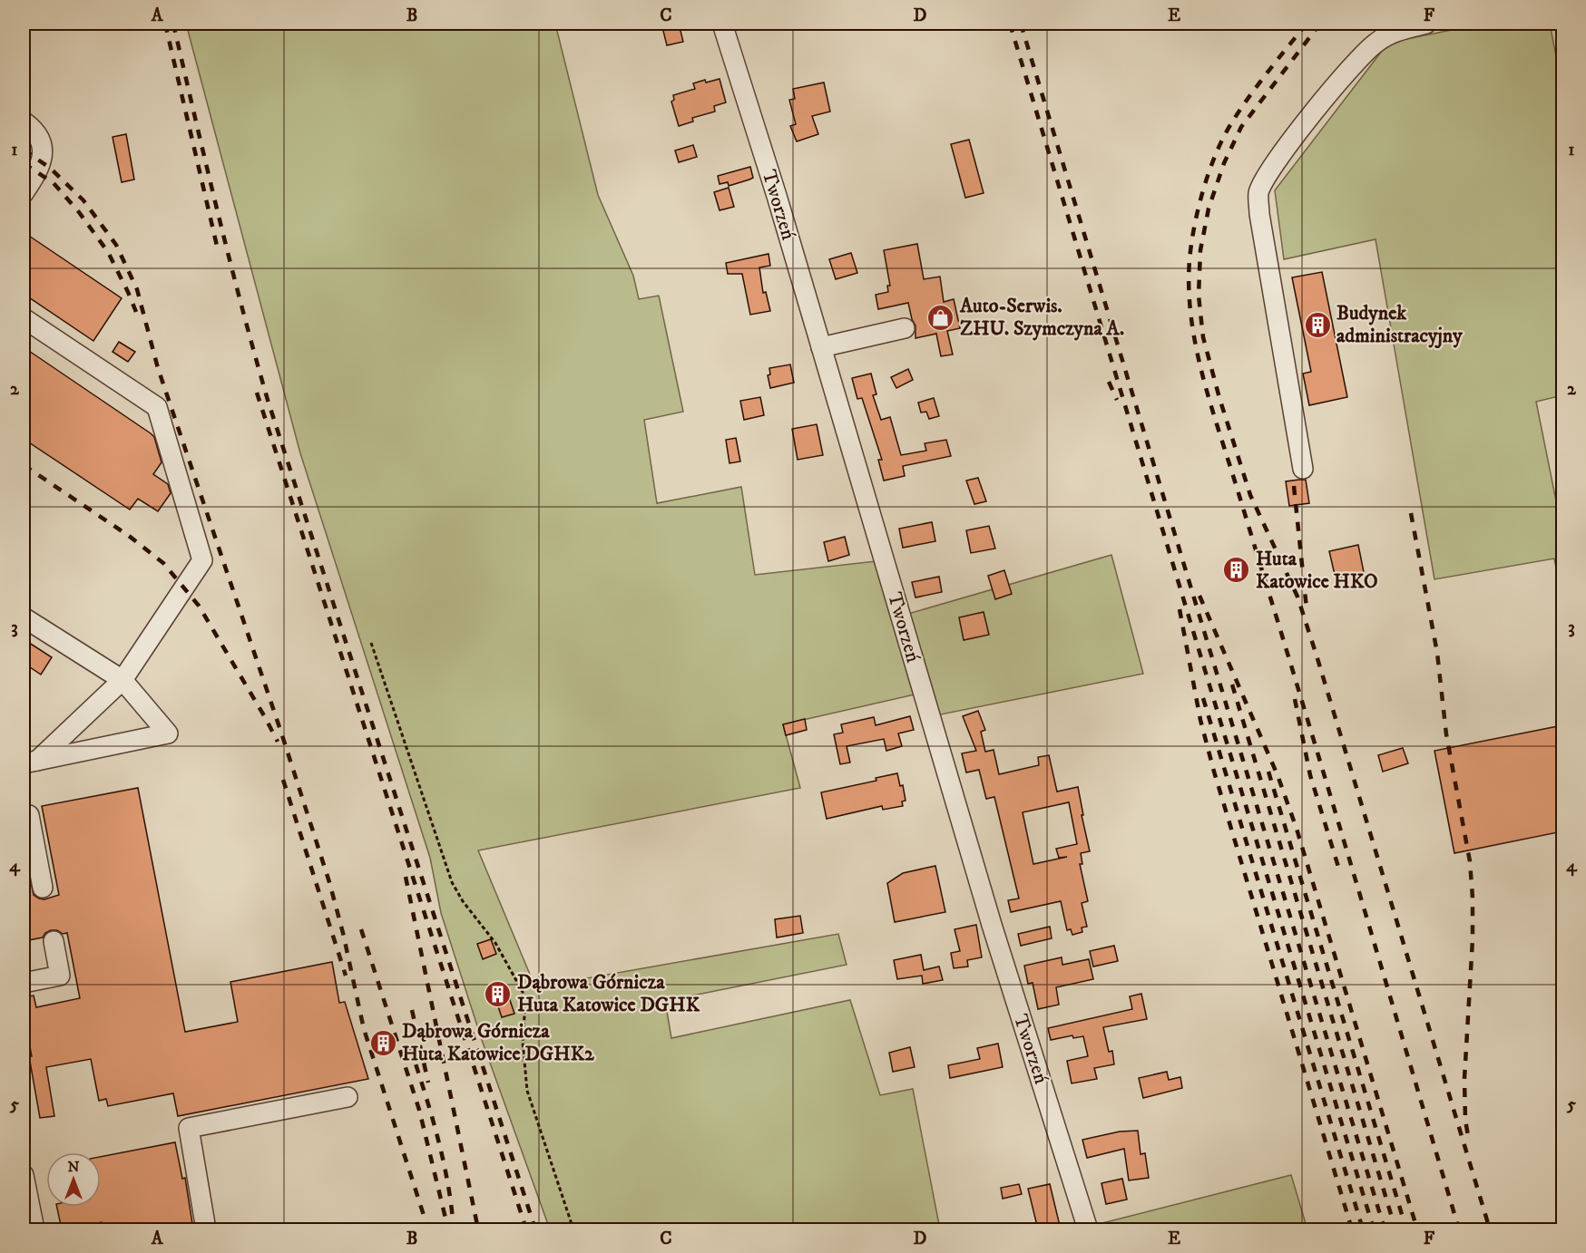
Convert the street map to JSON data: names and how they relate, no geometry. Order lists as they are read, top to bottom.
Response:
{
  "streets": {
    "street": ["Tworzeń"]
  },
  "places": {
    "shop": ["Auto-Serwis. ZHU. Szymczyna A."],
    "building": [
      "Budynek administracyjny",
      "Huta Katowice HKO",
      "Dąbrowa Górnicza Huta Katowice DGHK",
      "Dąbrowa Górnicza Huta Katowice DGHK2"
    ]
  },
  "north": "top",
  "grid": {
    "columns": [
      "A",
      "B",
      "C",
      "D",
      "E",
      "F"
    ],
    "rows": [
      "1",
      "2",
      "3",
      "4",
      "5"
    ]
  }
}
